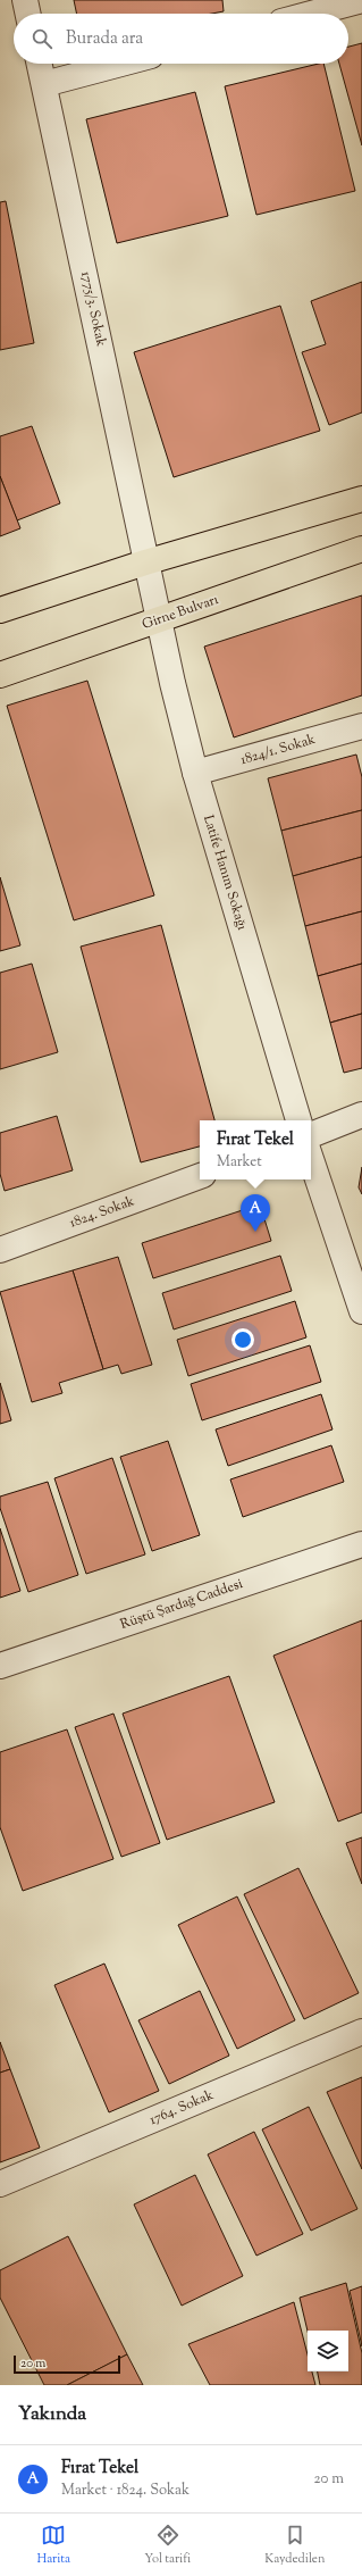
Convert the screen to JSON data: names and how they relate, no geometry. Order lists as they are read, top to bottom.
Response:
{
  "streets": {
    "main road": ["Girne Bulvarı"],
    "street": [
      "1775/3. Sokak",
      "1824/1. Sokak",
      "Latife Hanım Sokağı",
      "1824. Sokak",
      "Rüştü Şardağ Caddesi",
      "1764. Sokak"
    ]
  },
  "crossings": [
    ["1775/3. Sokak", "Girne Bulvarı"],
    ["1775/3. Sokak", "Latife Hanım Sokağı"],
    ["Girne Bulvarı", "Latife Hanım Sokağı"],
    ["1824/1. Sokak", "Latife Hanım Sokağı"]
  ],
  "scale_bar": "20 m",
  "page": {
    "search": "Burada ara",
    "popup": ["Fırat Tekel", "Market"],
    "pins": "A",
    "scale": "20 m",
    "heading": "Yakında",
    "list": [
      {
        "mark": "A",
        "name": "Fırat Tekel",
        "note": "Market · 1824. Sokak",
        "value": "20 m"
      }
    ],
    "nav": ["Harita", "Yol tarifi", "Kaydedilen"]
  }
}
